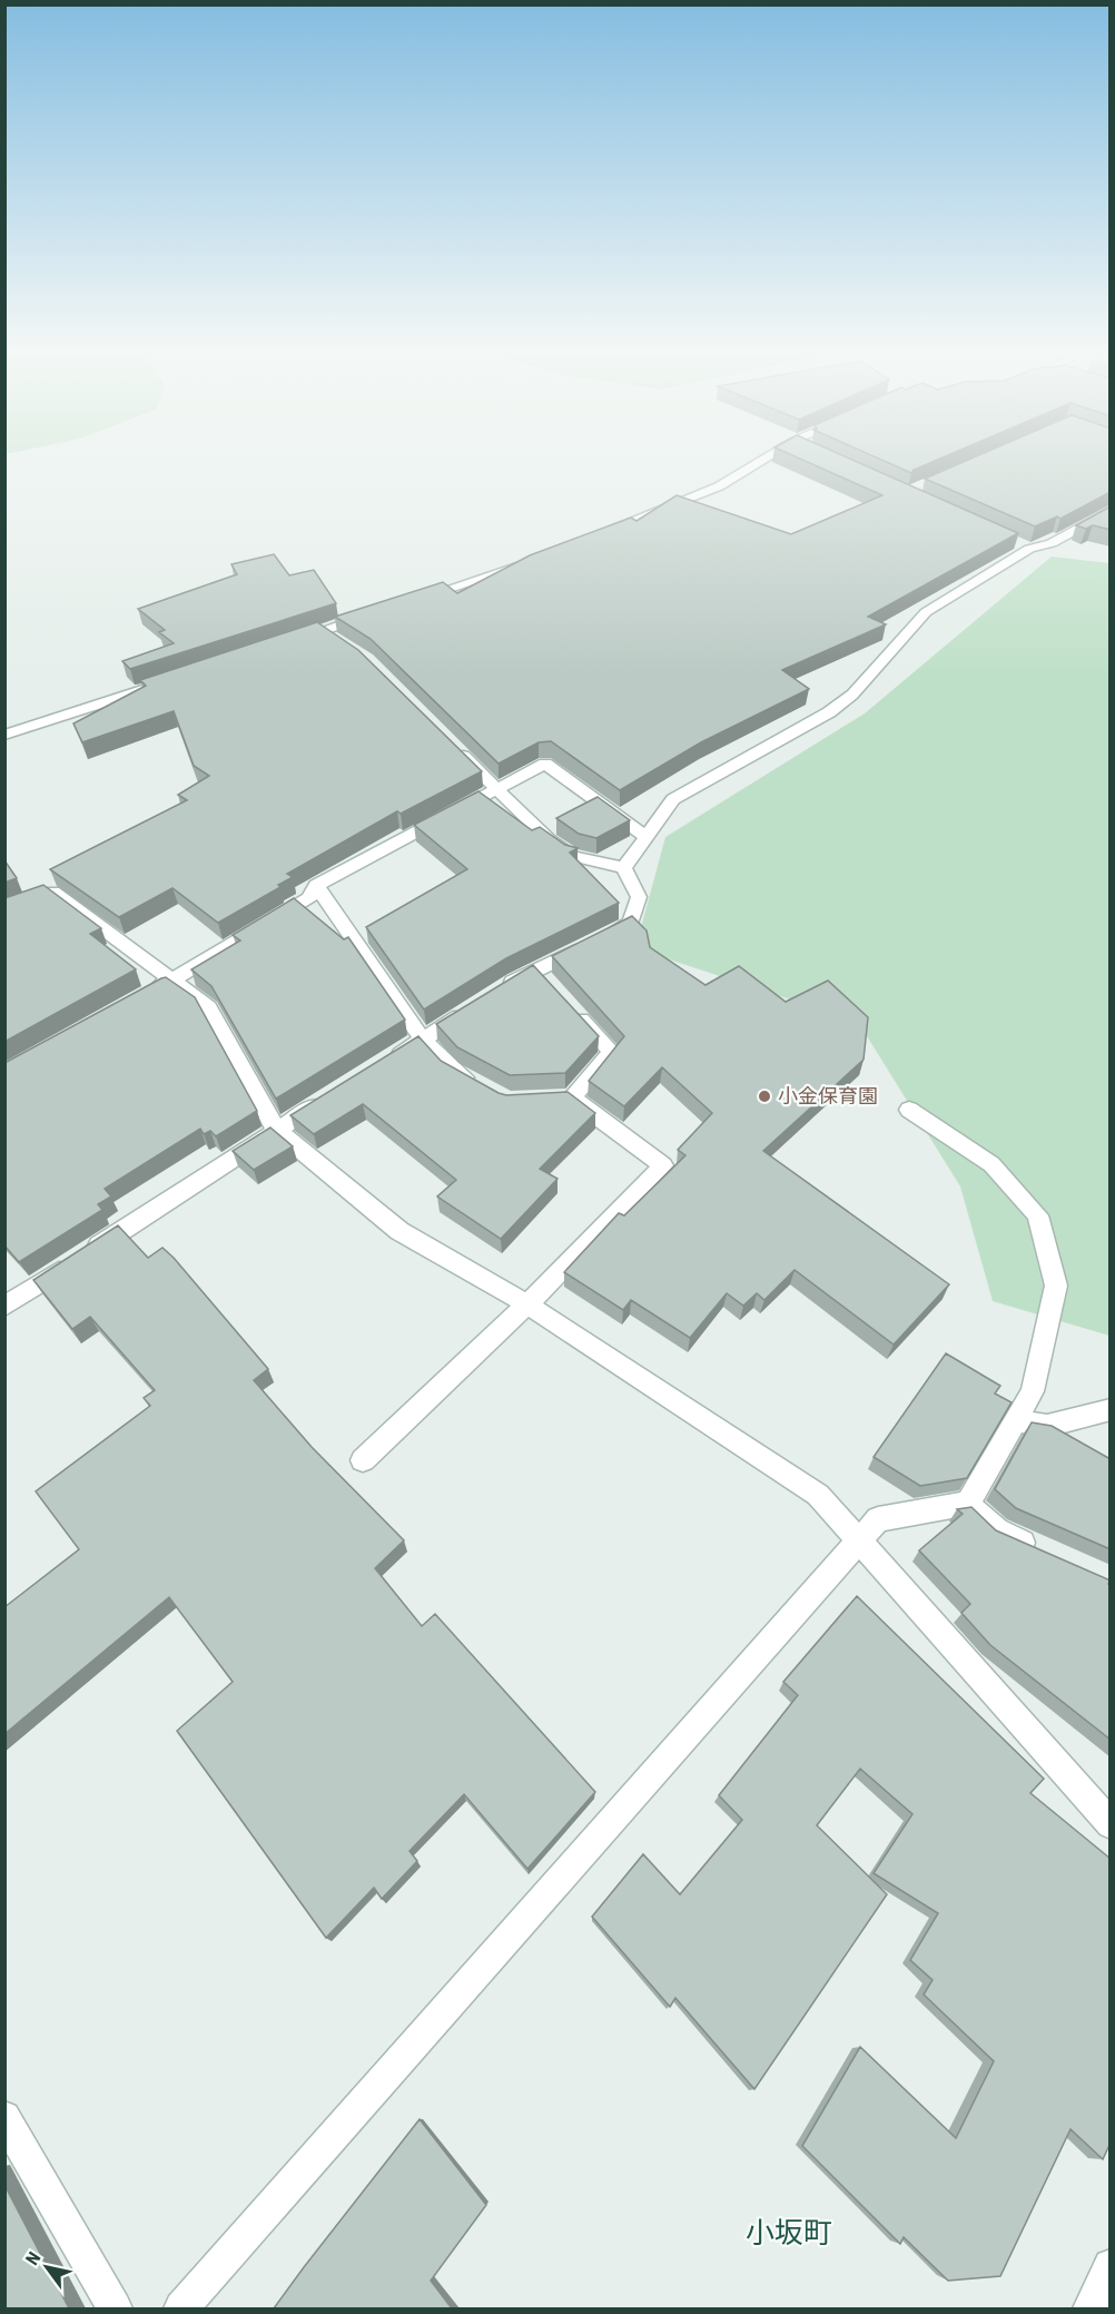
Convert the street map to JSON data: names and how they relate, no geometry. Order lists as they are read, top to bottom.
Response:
{
  "districts": ["小坂町"],
  "places": ["小金保育園"],
  "north": "top left"
}
